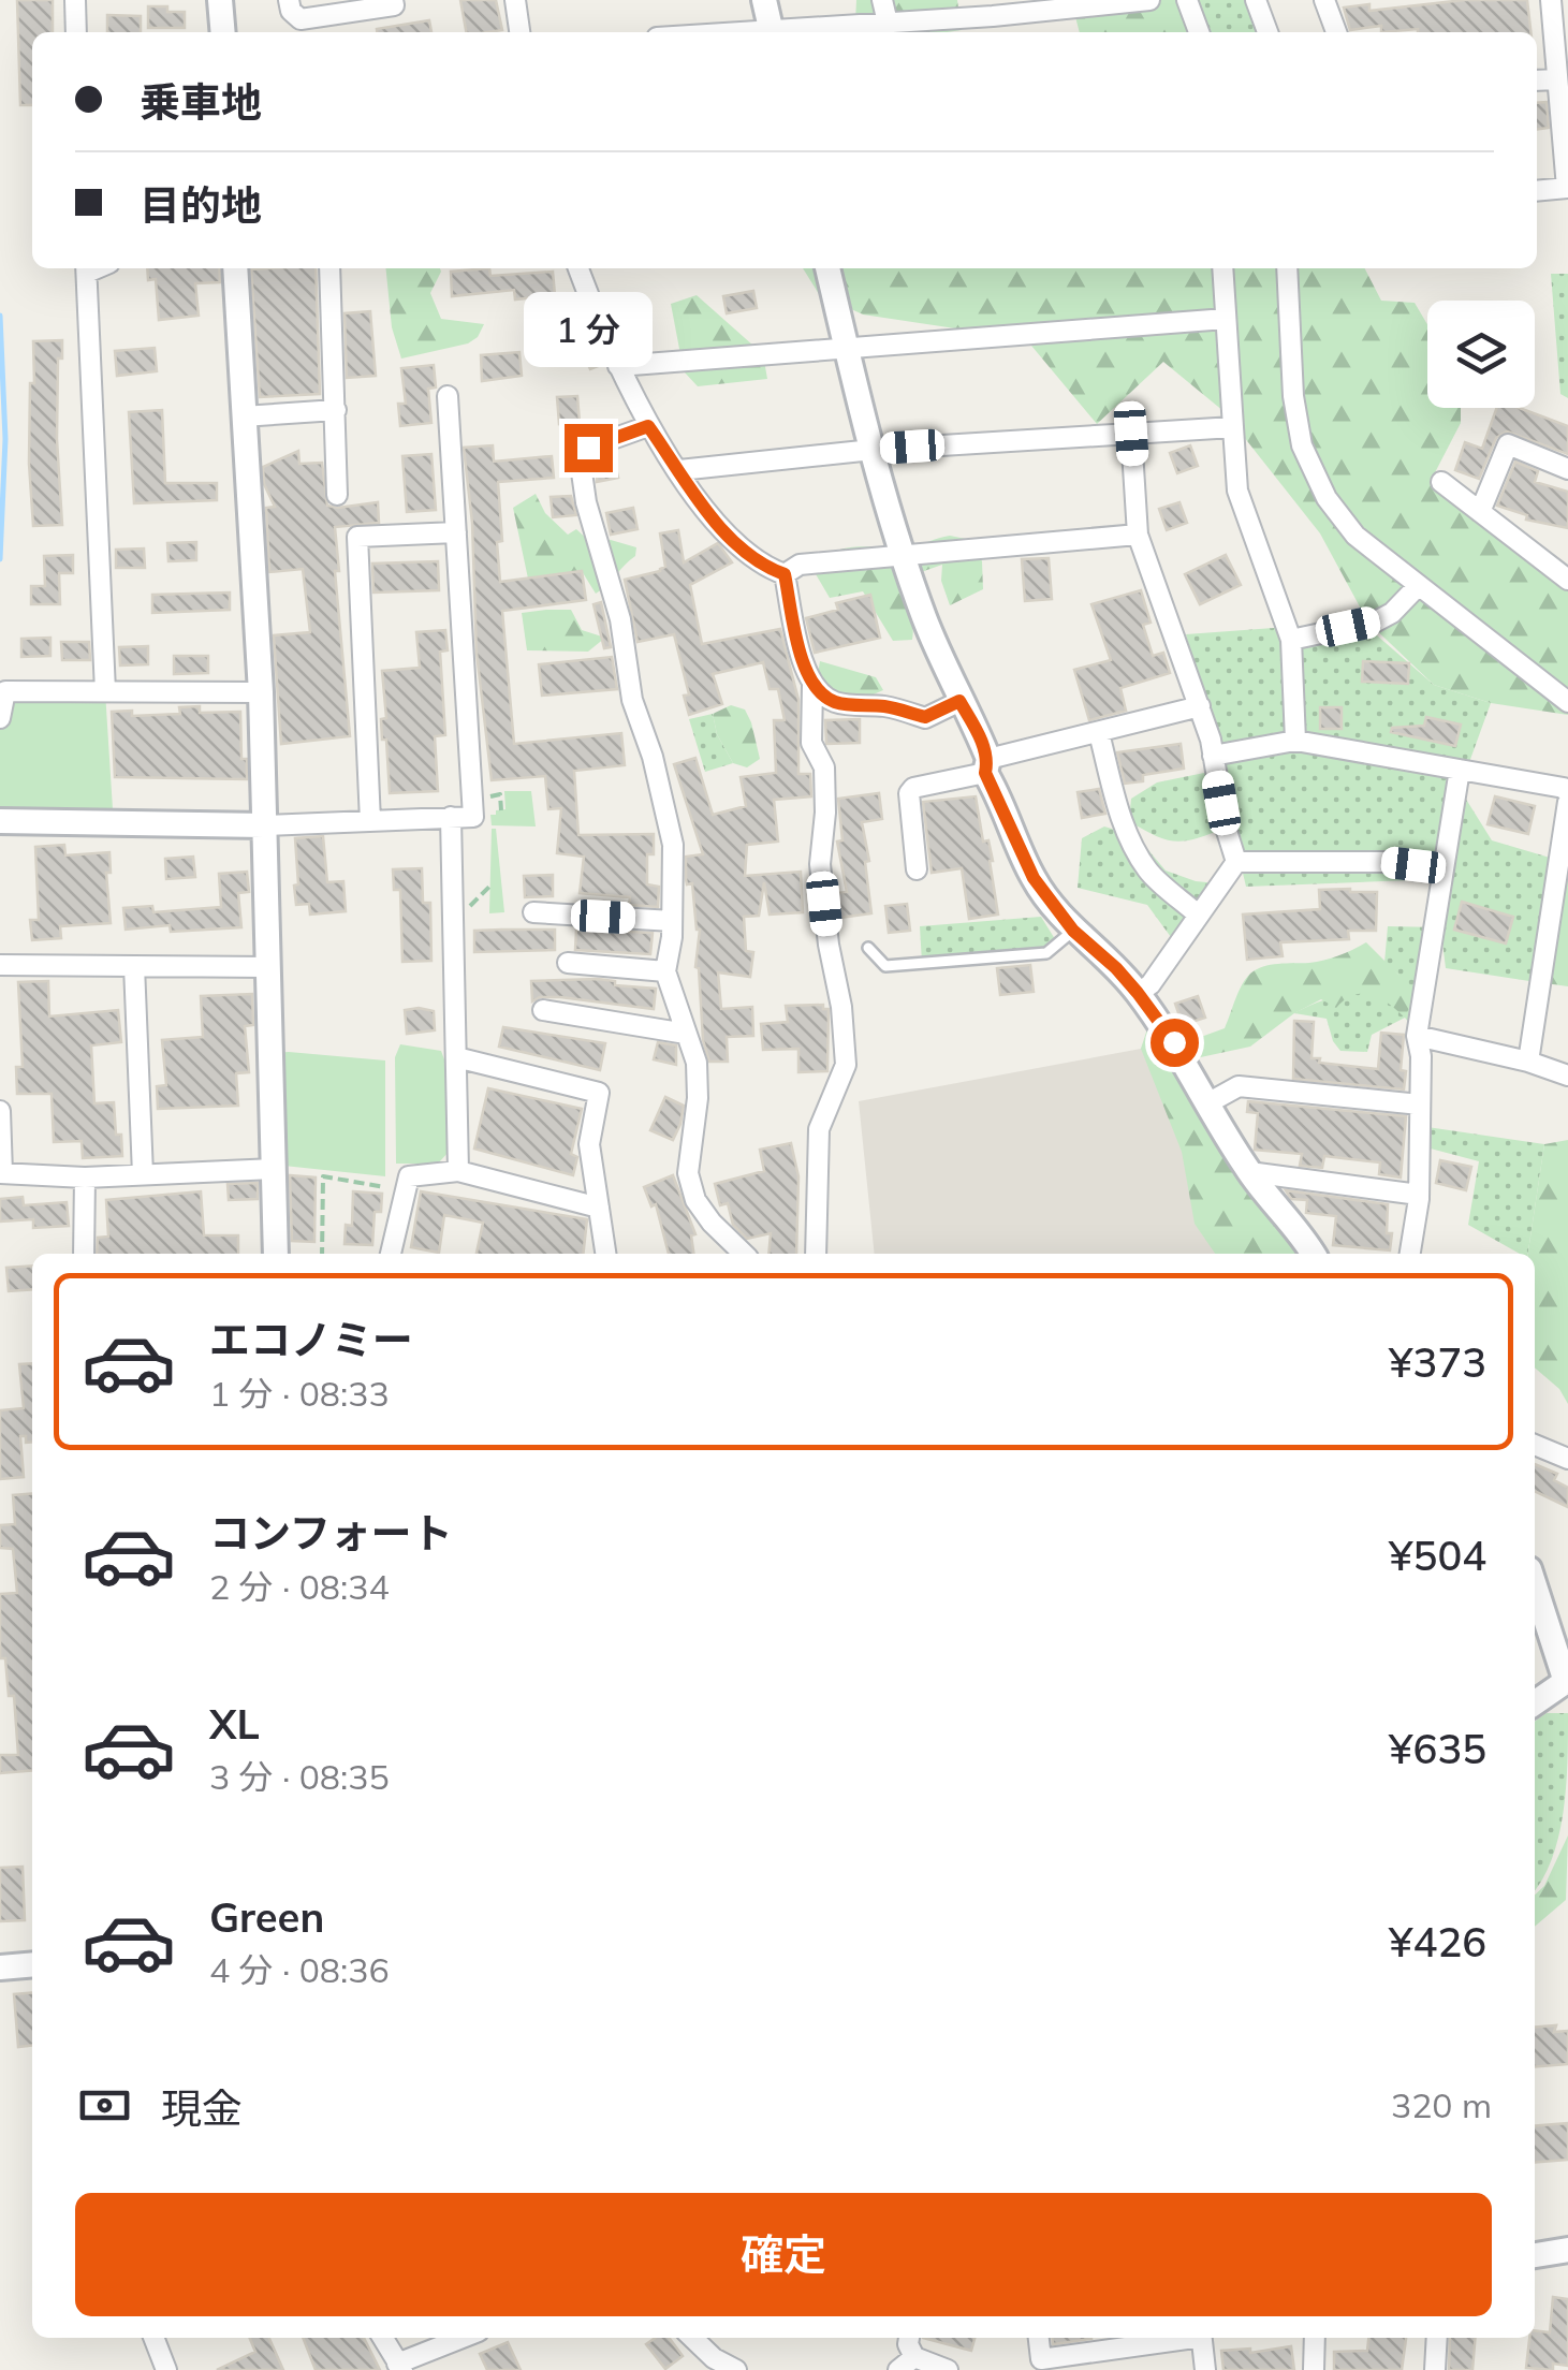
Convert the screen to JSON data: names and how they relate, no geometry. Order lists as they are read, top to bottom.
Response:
{
  "page": {
    "banner": ["乗車地", "目的地"],
    "bubble": "1 分",
    "list": [
      {
        "name": "エコノミー",
        "note": "1 分 · 08:33",
        "value": "¥373"
      },
      {
        "name": "コンフォート",
        "note": "2 分 · 08:34",
        "value": "¥504"
      },
      {
        "name": "XL",
        "note": "3 分 · 08:35",
        "value": "¥635"
      },
      {
        "name": "Green",
        "note": "4 分 · 08:36",
        "value": "¥426"
      }
    ],
    "pay": ["現金", "320 m"],
    "buttons": "確定"
  }
}
